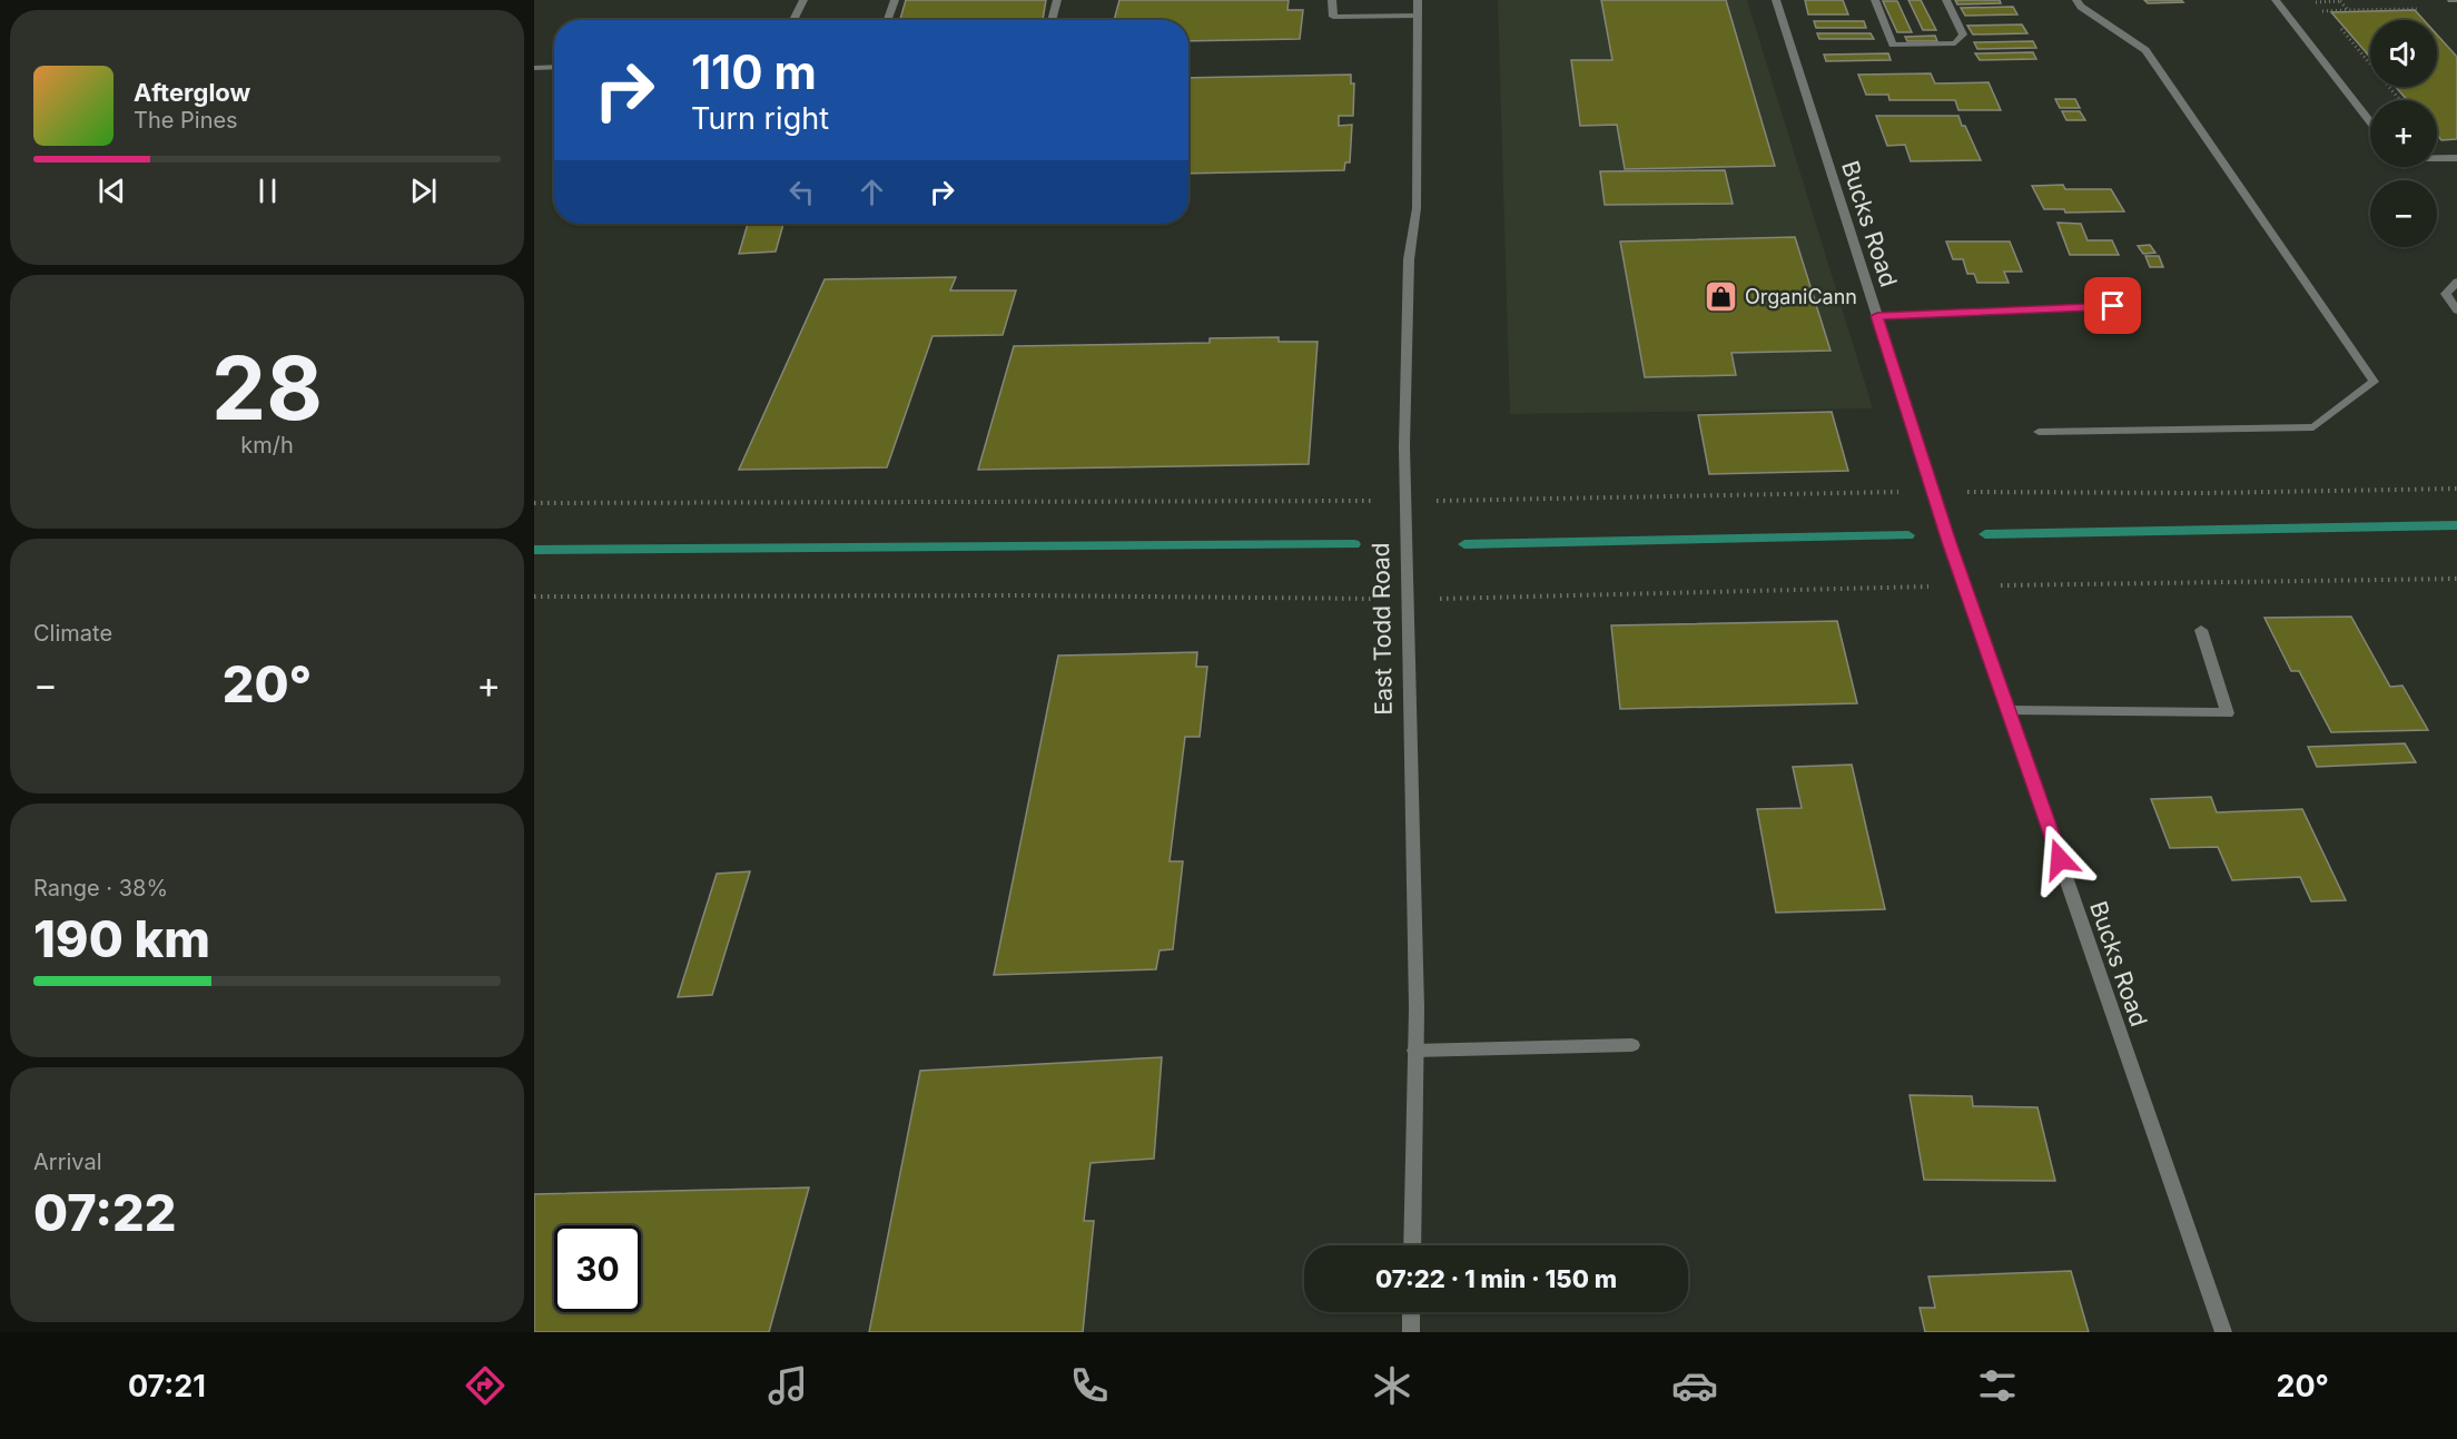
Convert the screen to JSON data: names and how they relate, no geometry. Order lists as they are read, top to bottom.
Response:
{
  "streets": {
    "street": ["Bucks Road", "East Todd Road"]
  },
  "places": {
    "shop": ["OrganiCann"]
  },
  "page": {
    "map_buttons": ["+", "−"],
    "turn": ["110 m", "Turn right"],
    "song": ["Afterglow", "The Pines"],
    "tile": [
      ["28", "km/h"],
      "Climate",
      ["Range · 38%", "190 km"],
      ["Arrival", "07:22"]
    ],
    "heat": ["−", "20°", "+"],
    "limit": "30",
    "trip": "07:22 · 1 min · 150 m",
    "tabs": ["07:21", "20°"]
  }
}
